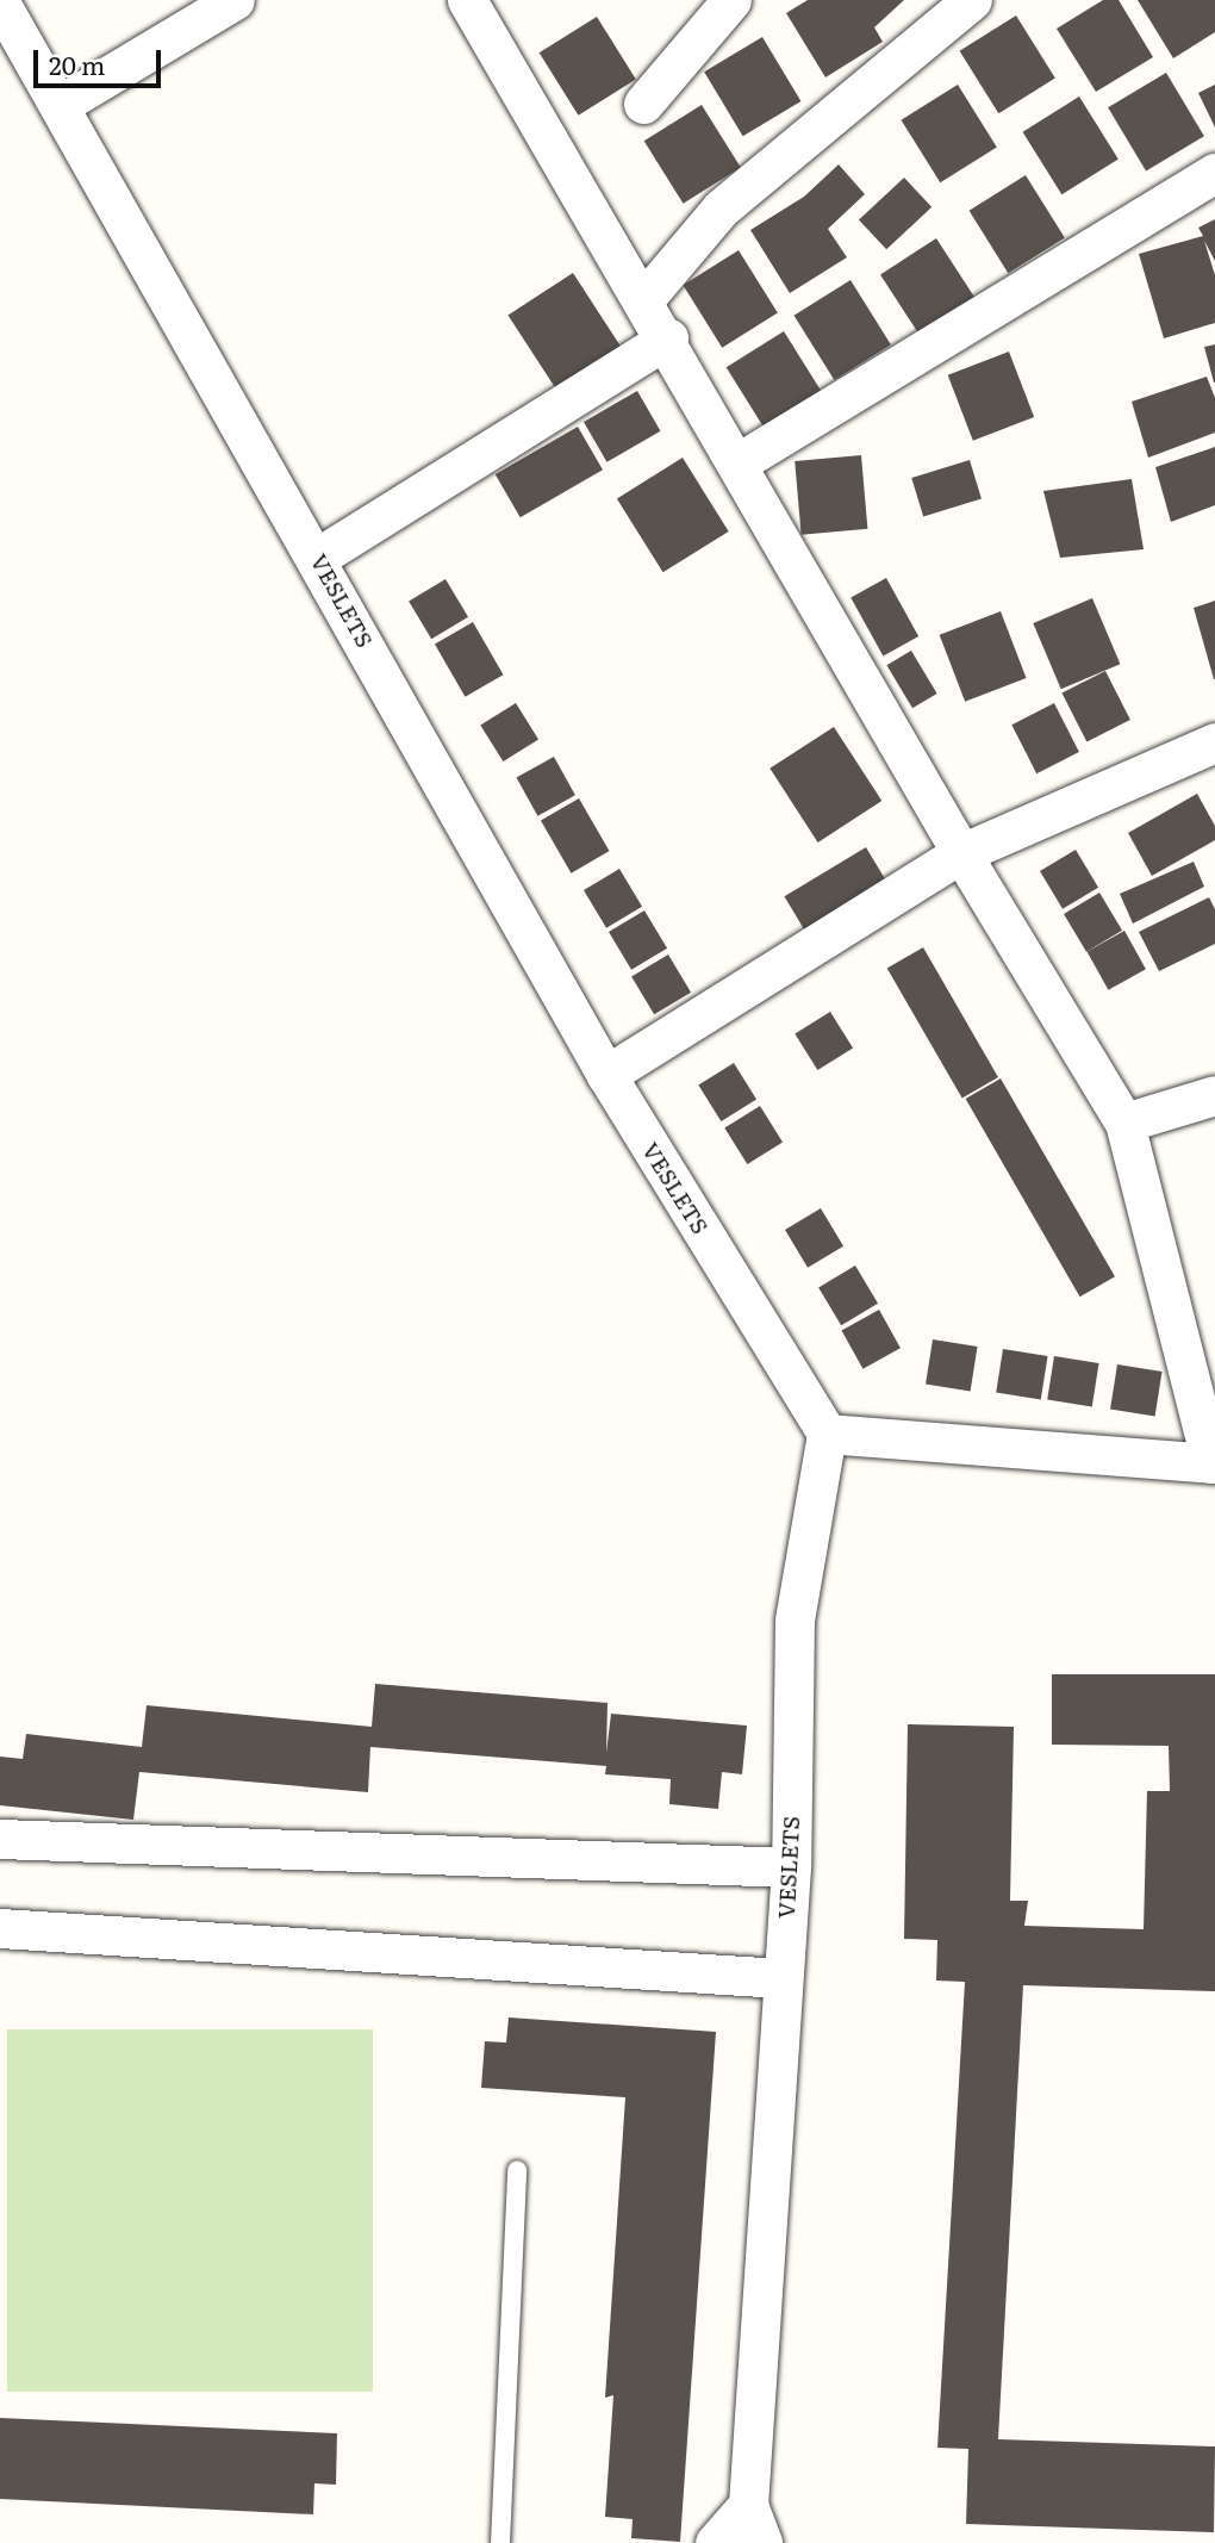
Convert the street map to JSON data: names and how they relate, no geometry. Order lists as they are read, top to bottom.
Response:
{
  "streets": {
    "street": ["VESLETS"]
  },
  "scale_bar": "20 m"
}
